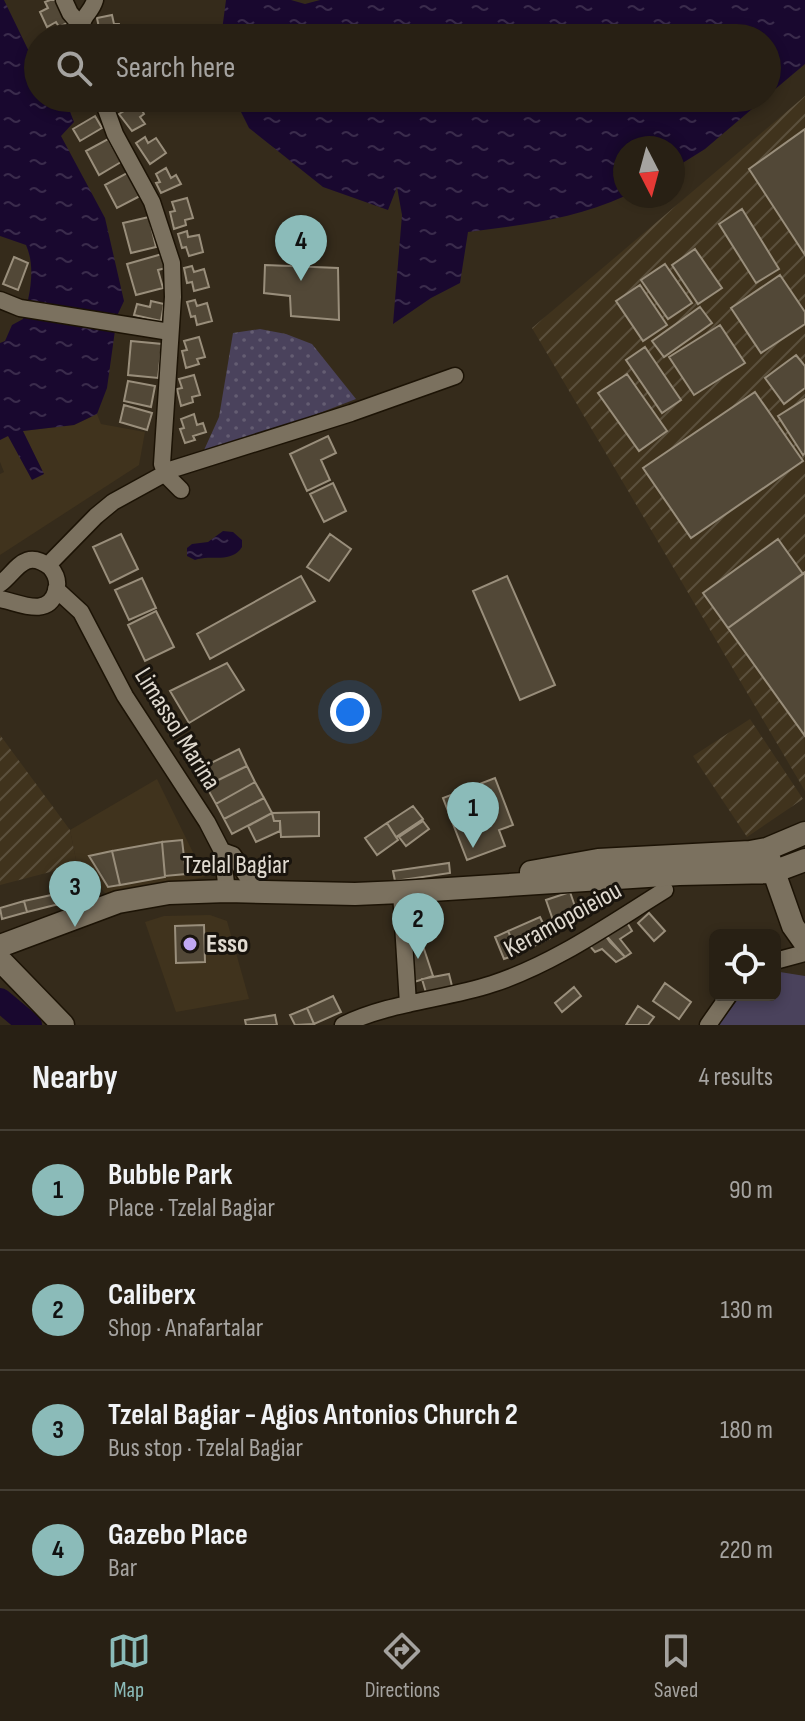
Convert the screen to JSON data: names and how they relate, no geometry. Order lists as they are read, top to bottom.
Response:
{
  "streets": {
    "main road": ["Tzelal Bagiar"],
    "street": ["Limassol Marina", "Keramopoieiou"]
  },
  "crossings": [
    ["Limassol Marina", "Tzelal Bagiar"]
  ],
  "places": ["Esso"],
  "north": "bottom",
  "page": {
    "search": "Search here",
    "pins": [
      "4",
      "1",
      "3",
      "2"
    ],
    "heading": ["Nearby", "4 results"],
    "list": [
      {
        "mark": "1",
        "name": "Bubble Park",
        "note": "Place · Tzelal Bagiar",
        "value": "90 m"
      },
      {
        "mark": "2",
        "name": "Caliberx",
        "note": "Shop · Anafartalar",
        "value": "130 m"
      },
      {
        "mark": "3",
        "name": "Tzelal Bagiar - Agios Antonios Church 2",
        "note": "Bus stop · Tzelal Bagiar",
        "value": "180 m"
      },
      {
        "mark": "4",
        "name": "Gazebo Place",
        "note": "Bar",
        "value": "220 m"
      }
    ],
    "nav": ["Map", "Directions", "Saved"]
  }
}
